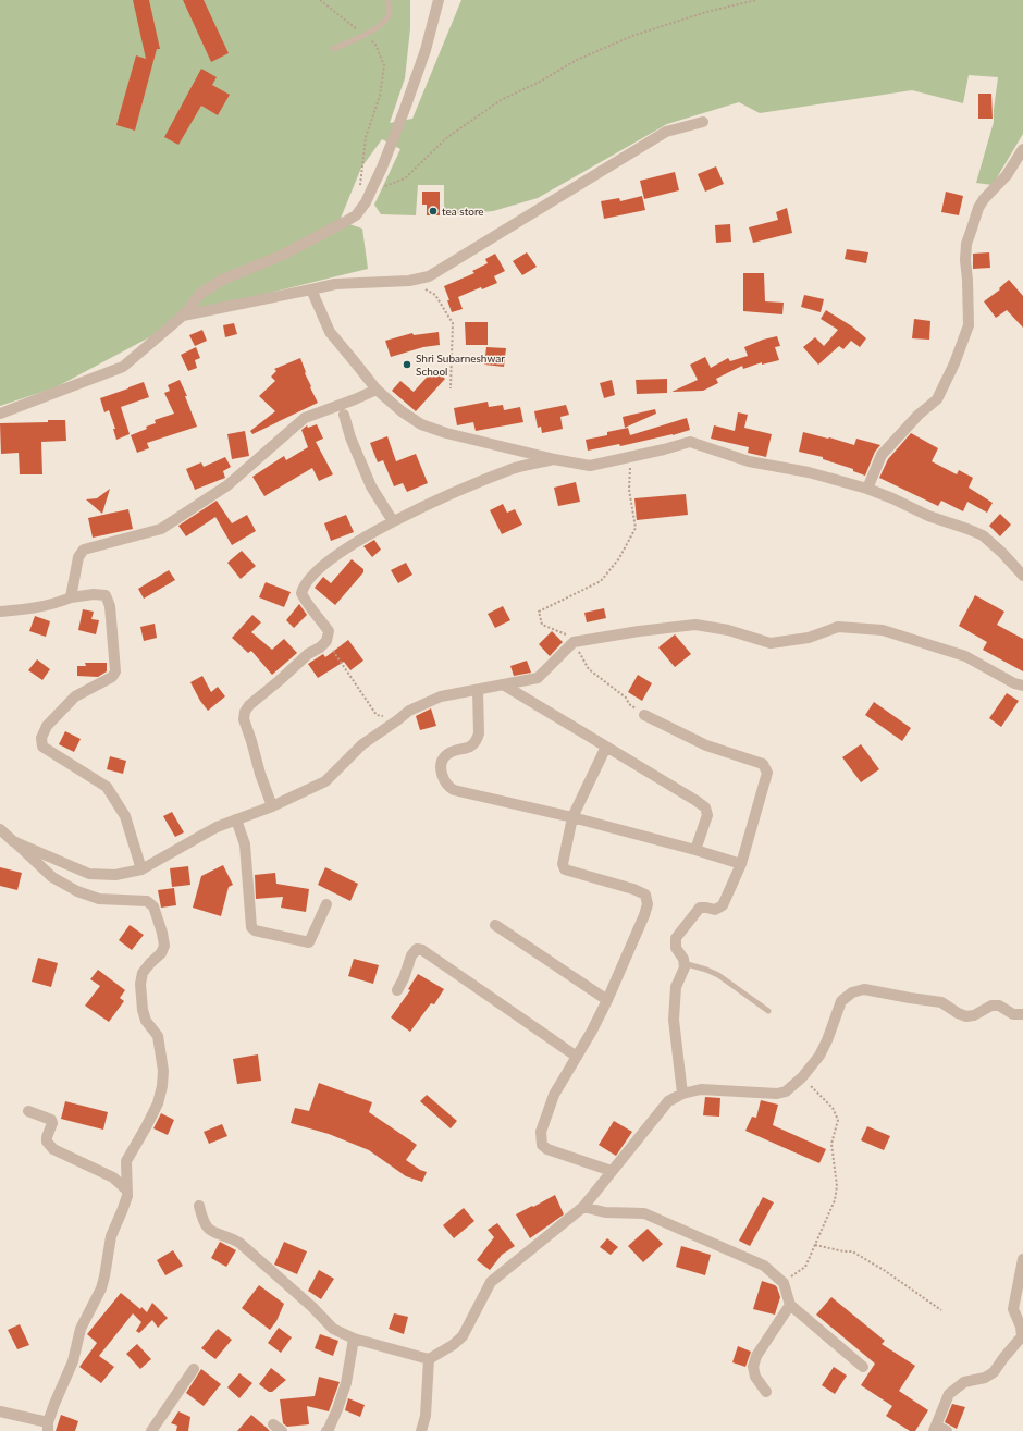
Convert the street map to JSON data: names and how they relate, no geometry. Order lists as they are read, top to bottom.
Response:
{
  "places": ["tea store", "Shri Subarneshwar School"]
}
